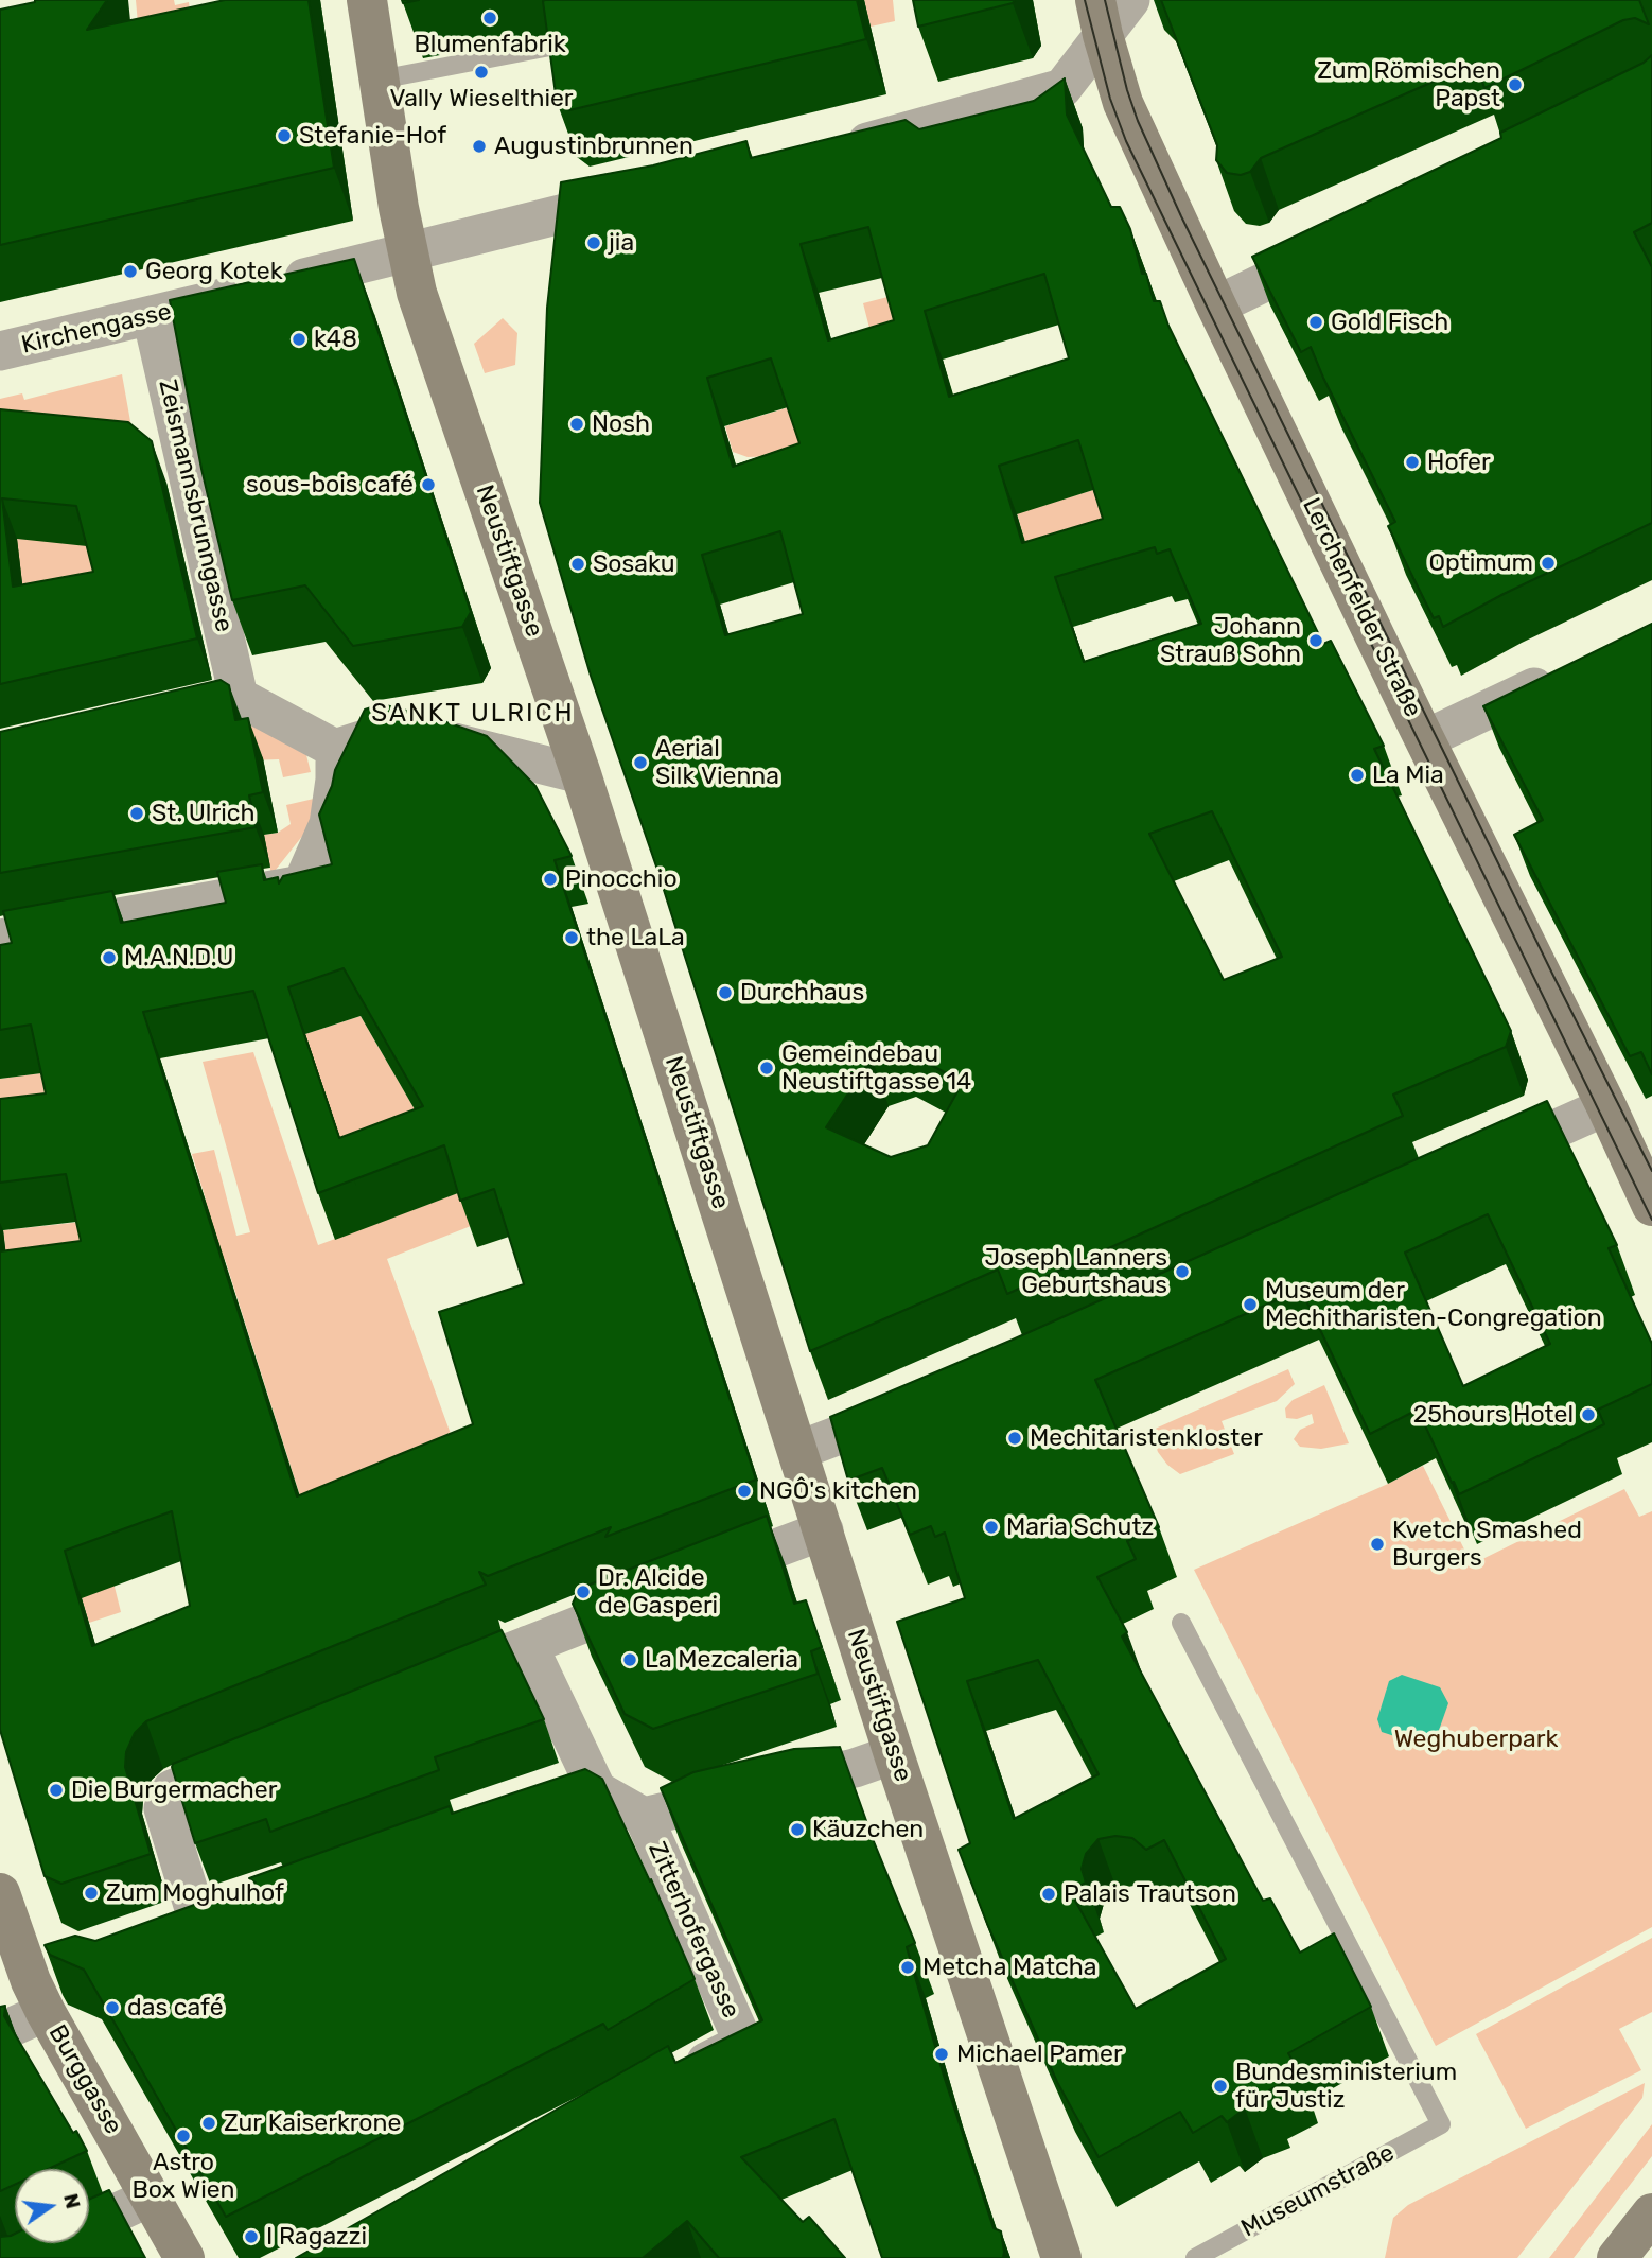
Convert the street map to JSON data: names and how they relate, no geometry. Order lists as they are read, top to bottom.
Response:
{
  "streets": {
    "main road": ["Neustiftgasse", "Lerchenfelder Straße", "Burggasse"],
    "street": ["Kirchengasse", "Zeismannsbrunngasse", "Zitterhofergasse"],
    "lane": ["Museumstraße"]
  },
  "crossings": [
    ["Kirchengasse", "Zeismannsbrunngasse"],
    ["Kirchengasse", "Neustiftgasse"]
  ],
  "districts": ["SANKT ULRICH"],
  "parks": ["Weghuberpark"],
  "places": [
    "Blumenfabrik",
    "Vally Wieselthier",
    "Zum Römischen Papst",
    "Stefanie-Hof",
    "Augustinbrunnen",
    "jia",
    "Georg Kotek",
    "Gold Fisch",
    "k48",
    "Nosh",
    "Hofer",
    "sous-bois café",
    "Optimum",
    "Sosaku",
    "Johann Strauß Sohn",
    "Aerial Silk Vienna",
    "La Mia",
    "St. Ulrich",
    "Pinocchio",
    "the LaLa",
    "M.A.N.D.U",
    "Durchhaus",
    "Gemeindebau Neustiftgasse 14",
    "Joseph Lanners Geburtshaus",
    "Museum der Mechitharisten-Congregation",
    "25hours Hotel",
    "Mechitaristenkloster",
    "NGÔ's kitchen",
    "Maria Schutz",
    "Kvetch Smashed Burgers",
    "Dr. Alcide de Gasperi",
    "La Mezcaleria",
    "Die Burgermacher",
    "Käuzchen",
    "Zum Moghulhof",
    "Palais Trautson",
    "Metcha Matcha",
    "das café",
    "Michael Pamer",
    "Bundesministerium für Justiz",
    "Zur Kaiserkrone",
    "Astro Box Wien",
    "I Ragazzi"
  ],
  "north": "right"
}
